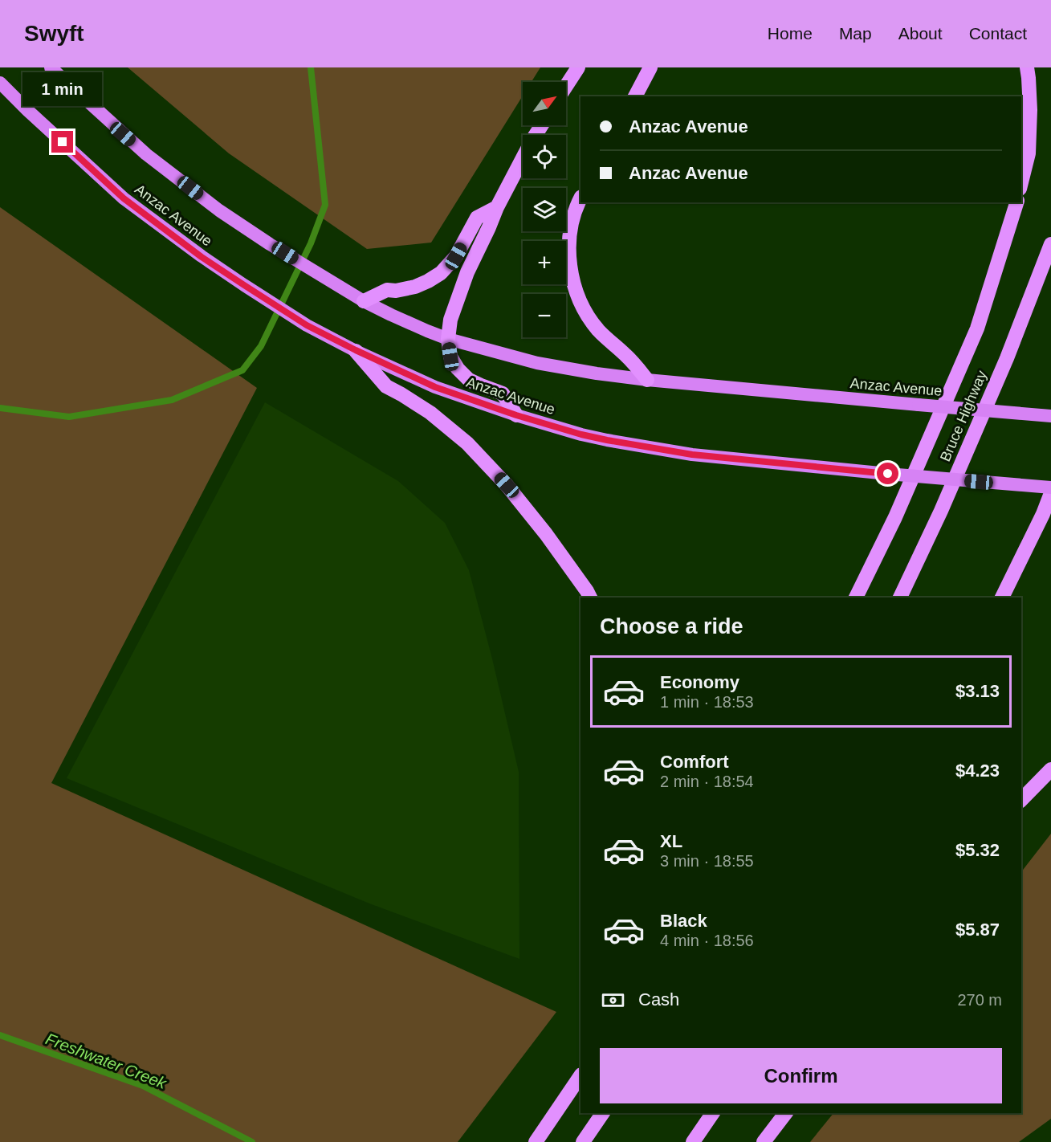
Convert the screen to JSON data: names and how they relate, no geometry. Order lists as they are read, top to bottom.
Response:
{
  "streets": {
    "highway": ["Anzac Avenue", "Bruce Highway"]
  },
  "water": ["Freshwater Creek"],
  "north": "top right",
  "page": {
    "header": "Swyft",
    "nav": [
      "Home",
      "Map",
      "About",
      "Contact"
    ],
    "bubble": "1 min",
    "map_buttons": ["+", "−"],
    "banner": ["Anzac Avenue", "Anzac Avenue"],
    "heading": "Choose a ride",
    "list": [
      {
        "name": "Economy",
        "note": "1 min · 18:53",
        "value": "$3.13"
      },
      {
        "name": "Comfort",
        "note": "2 min · 18:54",
        "value": "$4.23"
      },
      {
        "name": "XL",
        "note": "3 min · 18:55",
        "value": "$5.32"
      },
      {
        "name": "Black",
        "note": "4 min · 18:56",
        "value": "$5.87"
      }
    ],
    "pay": ["Cash", "270 m"],
    "buttons": "Confirm"
  }
}
